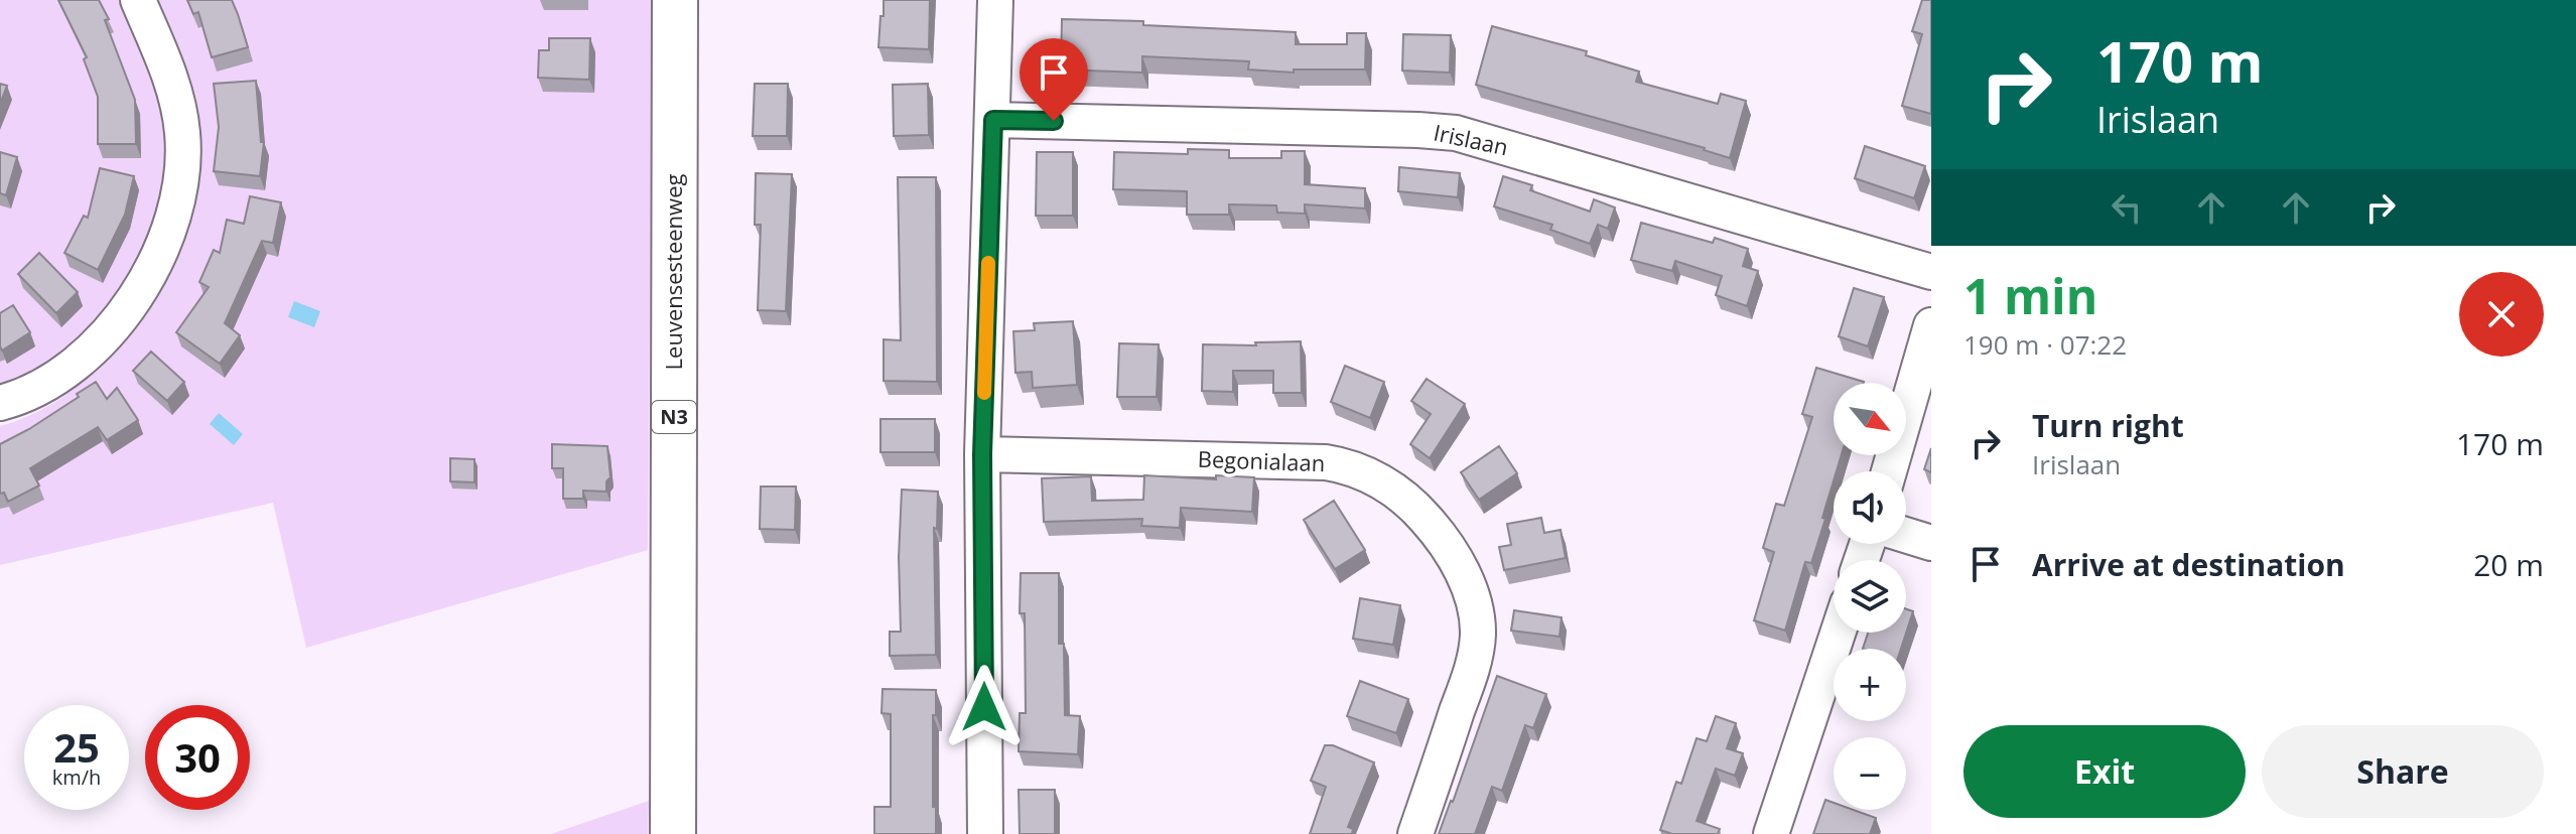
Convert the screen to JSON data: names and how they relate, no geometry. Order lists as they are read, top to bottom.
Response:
{
  "streets": {
    "main road": ["Leuvensesteenweg", "N3"],
    "street": ["Irislaan", "Begonialaan"]
  },
  "north": "bottom right",
  "page": {
    "turn": ["170 m", "Irislaan"],
    "heading": ["1 min", "190 m · 07:22"],
    "map_buttons": ["+", "−"],
    "list": [
      {
        "name": "Turn right",
        "note": "Irislaan",
        "value": "170 m"
      },
      {
        "name": "Arrive at destination",
        "value": "20 m"
      }
    ],
    "speed": "25 km/h",
    "limit": "30",
    "buttons": ["Exit", "Share"]
  }
}
